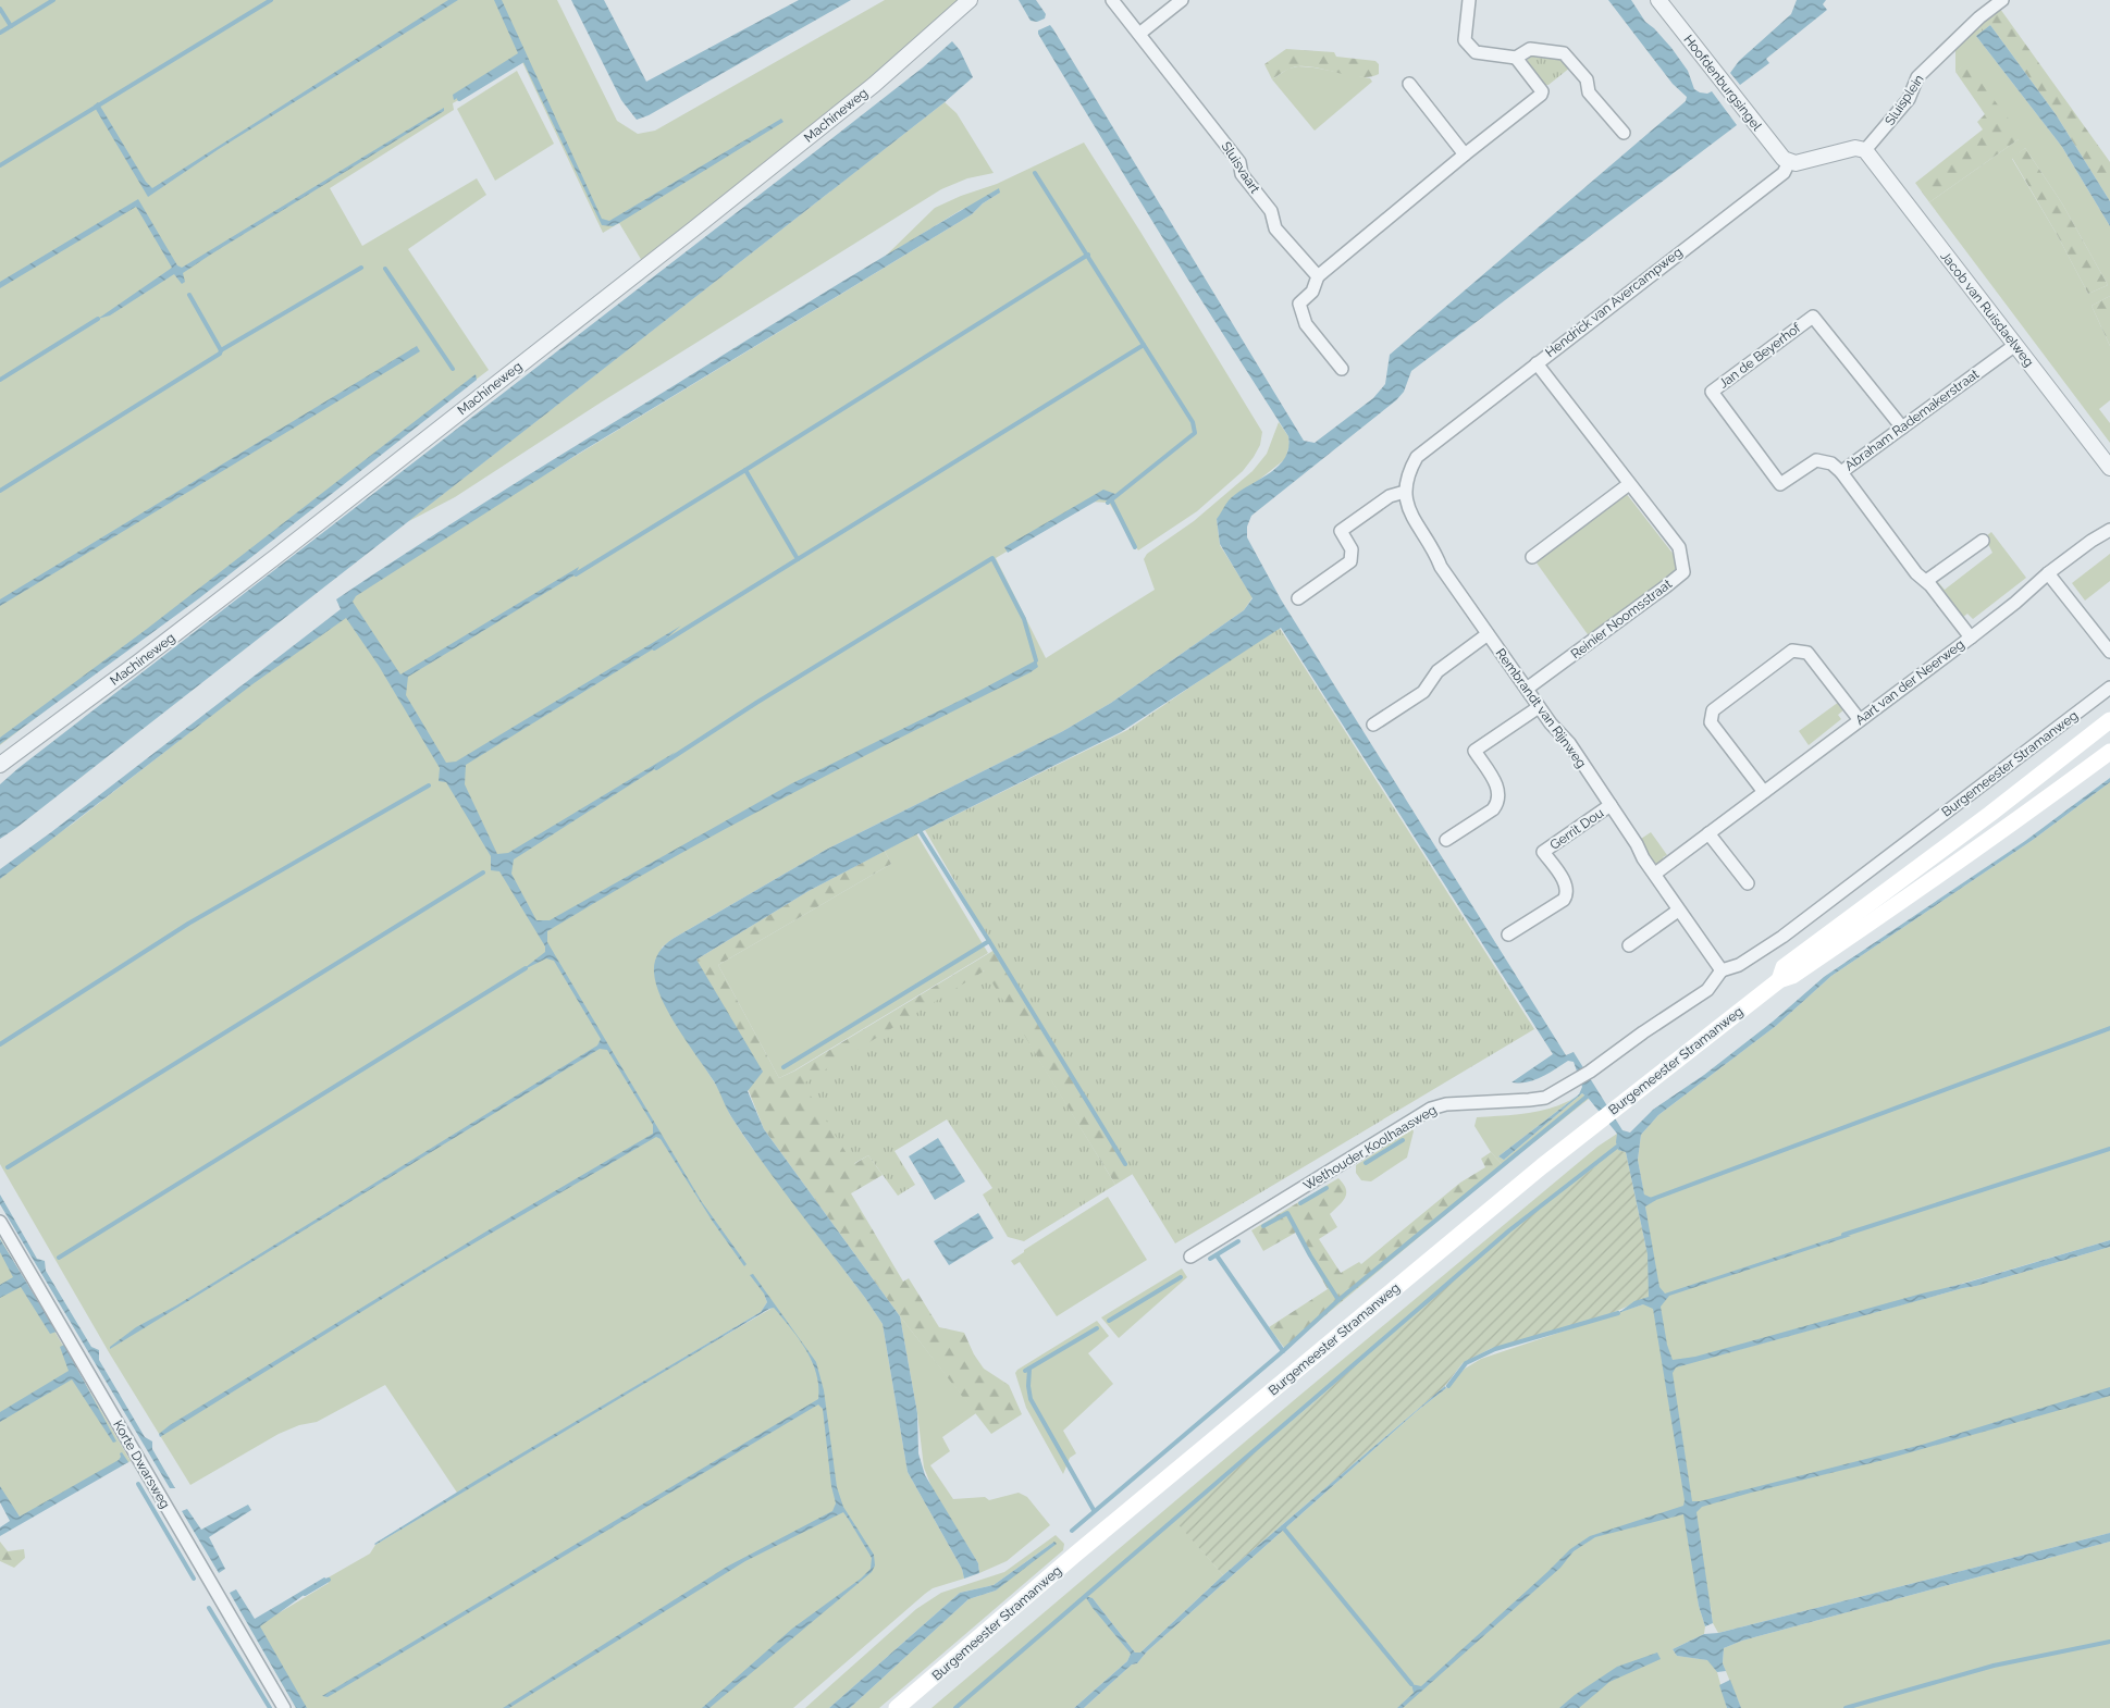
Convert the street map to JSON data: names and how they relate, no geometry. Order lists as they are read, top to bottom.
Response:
{
  "streets": {
    "main road": ["Burgemeester Stramanweg"],
    "street": [
      "Hoofdenburgsingel",
      "Sluisplein",
      "Machineweg",
      "Sluisvaart",
      "Hendrick van Avercampweg",
      "Jacob van Ruisdaelweg",
      "Jan de Beyerhof",
      "Abraham Rademakerstraat",
      "Reinier Noomsstraat",
      "Aart van der Neerweg",
      "Rembrandt van Rijnweg",
      "Gerrit Dou",
      "Wethouder Koolhaasweg",
      "Korte Dwarsweg"
    ]
  },
  "crossings": [
    ["Hoofdenburgsingel", "Hendrick van Avercampweg"],
    ["Sluisplein", "Jacob van Ruisdaelweg"],
    ["Hendrick van Avercampweg", "Reinier Noomsstraat"],
    ["Hendrick van Avercampweg", "Rembrandt van Rijnweg"],
    ["Jacob van Ruisdaelweg", "Abraham Rademakerstraat"],
    ["Jan de Beyerhof", "Abraham Rademakerstraat"],
    ["Abraham Rademakerstraat", "Aart van der Neerweg"],
    ["Reinier Noomsstraat", "Rembrandt van Rijnweg"],
    ["Aart van der Neerweg", "Rembrandt van Rijnweg"],
    ["Rembrandt van Rijnweg", "Burgemeester Stramanweg"],
    ["Rembrandt van Rijnweg", "Gerrit Dou"],
    ["Rembrandt van Rijnweg", "Wethouder Koolhaasweg"],
    ["Burgemeester Stramanweg", "Wethouder Koolhaasweg"]
  ]
}
